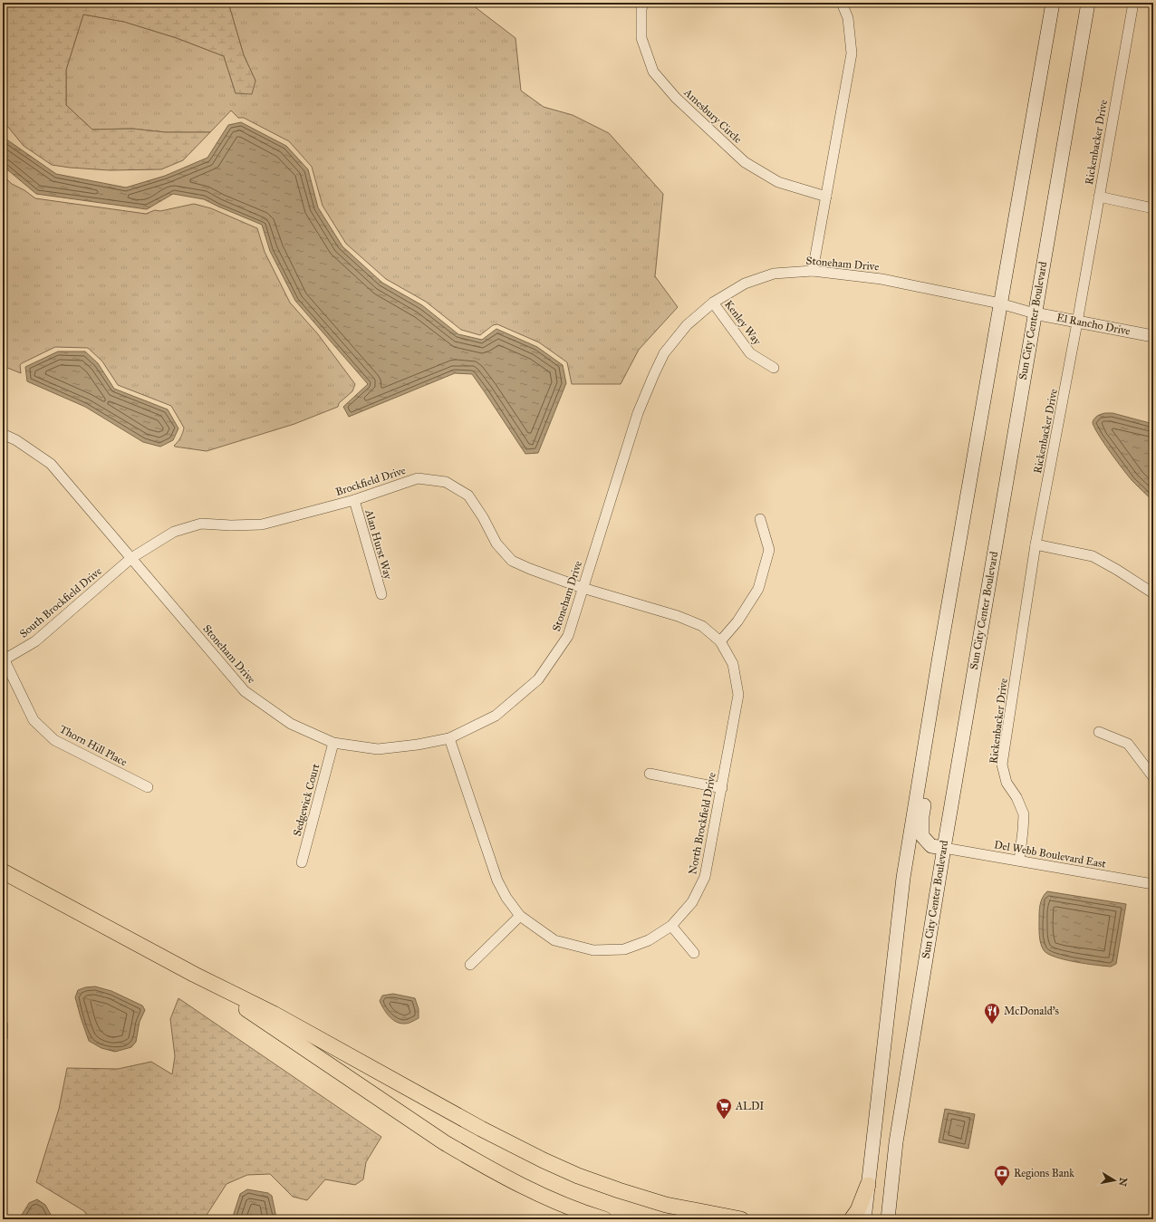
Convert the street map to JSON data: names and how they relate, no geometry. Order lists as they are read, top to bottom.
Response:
{
  "streets": {
    "main road": ["Sun City Center Boulevard"],
    "street": [
      "Amesbury Circle",
      "Rickenbacker Drive",
      "Stoneham Drive",
      "Kenley Way",
      "El Rancho Drive",
      "Brockfield Drive",
      "Alan Hurst Way",
      "South Brockfield Drive",
      "Thorn Hill Place",
      "Sedgewick Court",
      "North Brockfield Drive",
      "Del Webb Boulevard East"
    ]
  },
  "crossings": [
    ["Rickenbacker Drive", "El Rancho Drive"],
    ["Rickenbacker Drive", "Del Webb Boulevard East"],
    ["Stoneham Drive", "Sun City Center Boulevard"],
    ["Stoneham Drive", "Kenley Way"],
    ["Stoneham Drive", "El Rancho Drive"],
    ["Stoneham Drive", "Brockfield Drive"],
    ["Stoneham Drive", "South Brockfield Drive"],
    ["Stoneham Drive", "Sedgewick Court"],
    ["Stoneham Drive", "North Brockfield Drive"],
    ["Sun City Center Boulevard", "El Rancho Drive"],
    ["Sun City Center Boulevard", "Del Webb Boulevard East"],
    ["Brockfield Drive", "Alan Hurst Way"],
    ["Brockfield Drive", "South Brockfield Drive"],
    ["Brockfield Drive", "North Brockfield Drive"],
    ["South Brockfield Drive", "Thorn Hill Place"]
  ],
  "places": {
    "restaurant": ["McDonald's"],
    "supermarket": ["ALDI"],
    "bank": ["Regions Bank"]
  },
  "north": "right"
}
